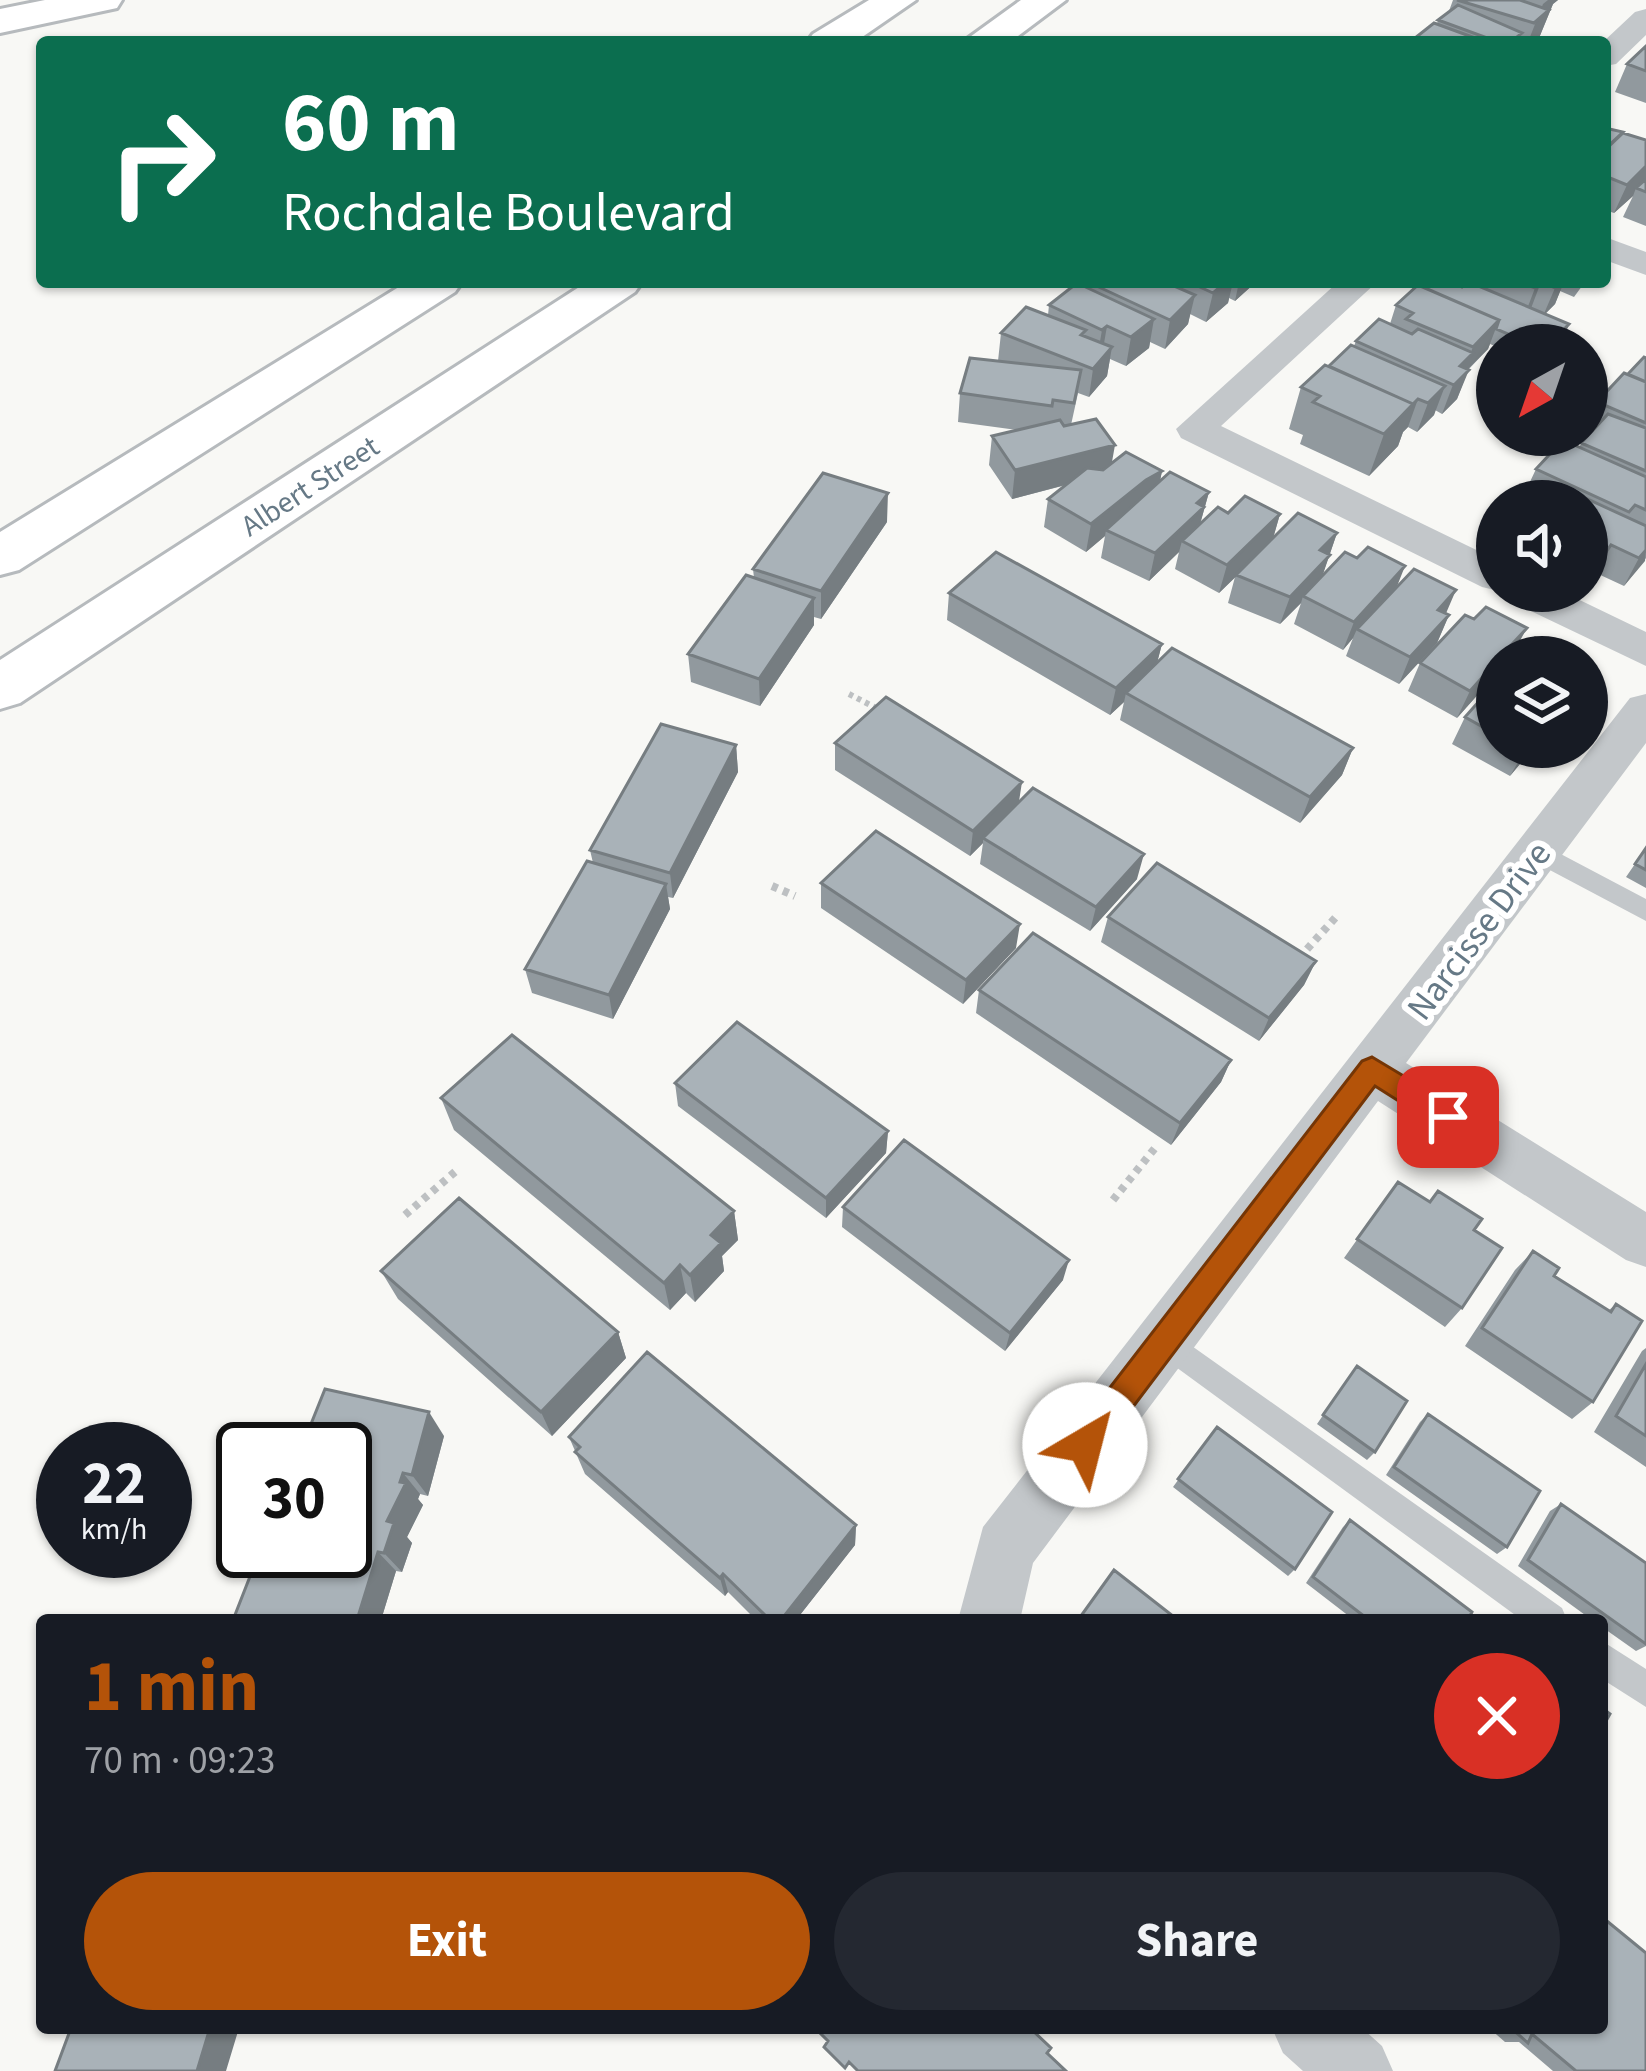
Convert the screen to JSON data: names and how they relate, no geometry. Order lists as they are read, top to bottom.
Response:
{
  "streets": {
    "highway": ["Albert Street"],
    "street": ["Narcisse Drive"]
  },
  "north": "bottom left",
  "page": {
    "turn": ["60 m", "Rochdale Boulevard"],
    "speed": "22 km/h",
    "limit": "30",
    "heading": ["1 min", "70 m · 09:23"],
    "buttons": ["Exit", "Share"]
  }
}
